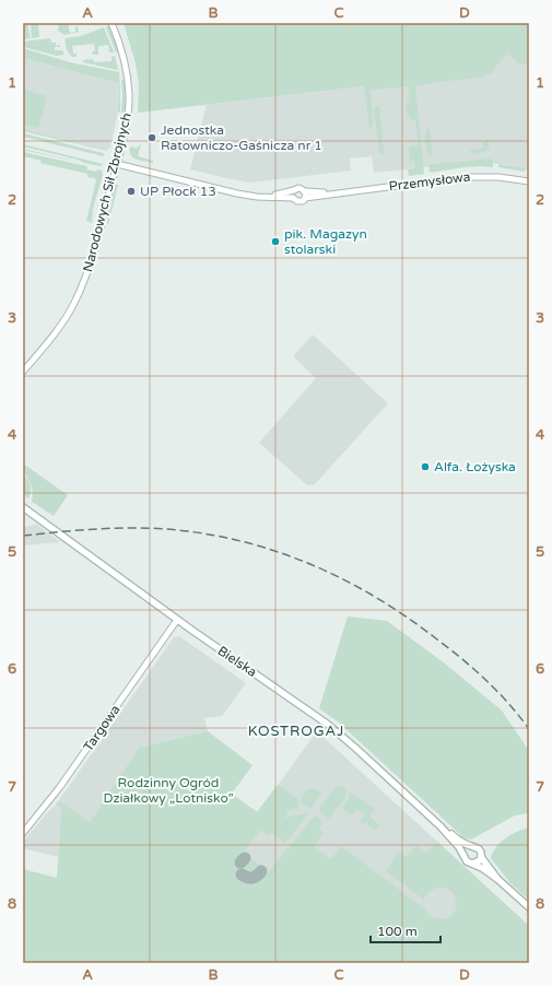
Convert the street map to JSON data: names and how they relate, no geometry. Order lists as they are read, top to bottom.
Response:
{
  "streets": {
    "main road": ["Bielska"],
    "street": ["Przemysłowa", "Narodowych Sił Zbrojnych", "Targowa"]
  },
  "crossings": [
    ["Bielska", "Targowa"]
  ],
  "districts": ["KOSTROGAJ"],
  "parks": ["Rodzinny Ogród Działkowy „Lotnisko”"],
  "places": [
    "Jednostka Ratowniczo-Gaśnicza nr 1",
    "UP Płock 13",
    "pik. Magazyn stolarski",
    "Alfa. Łożyska"
  ],
  "scale_bar": "100 m",
  "grid": {
    "columns": [
      "A",
      "B",
      "C",
      "D"
    ],
    "rows": [
      "1",
      "2",
      "3",
      "4",
      "5",
      "6",
      "7",
      "8"
    ]
  }
}
